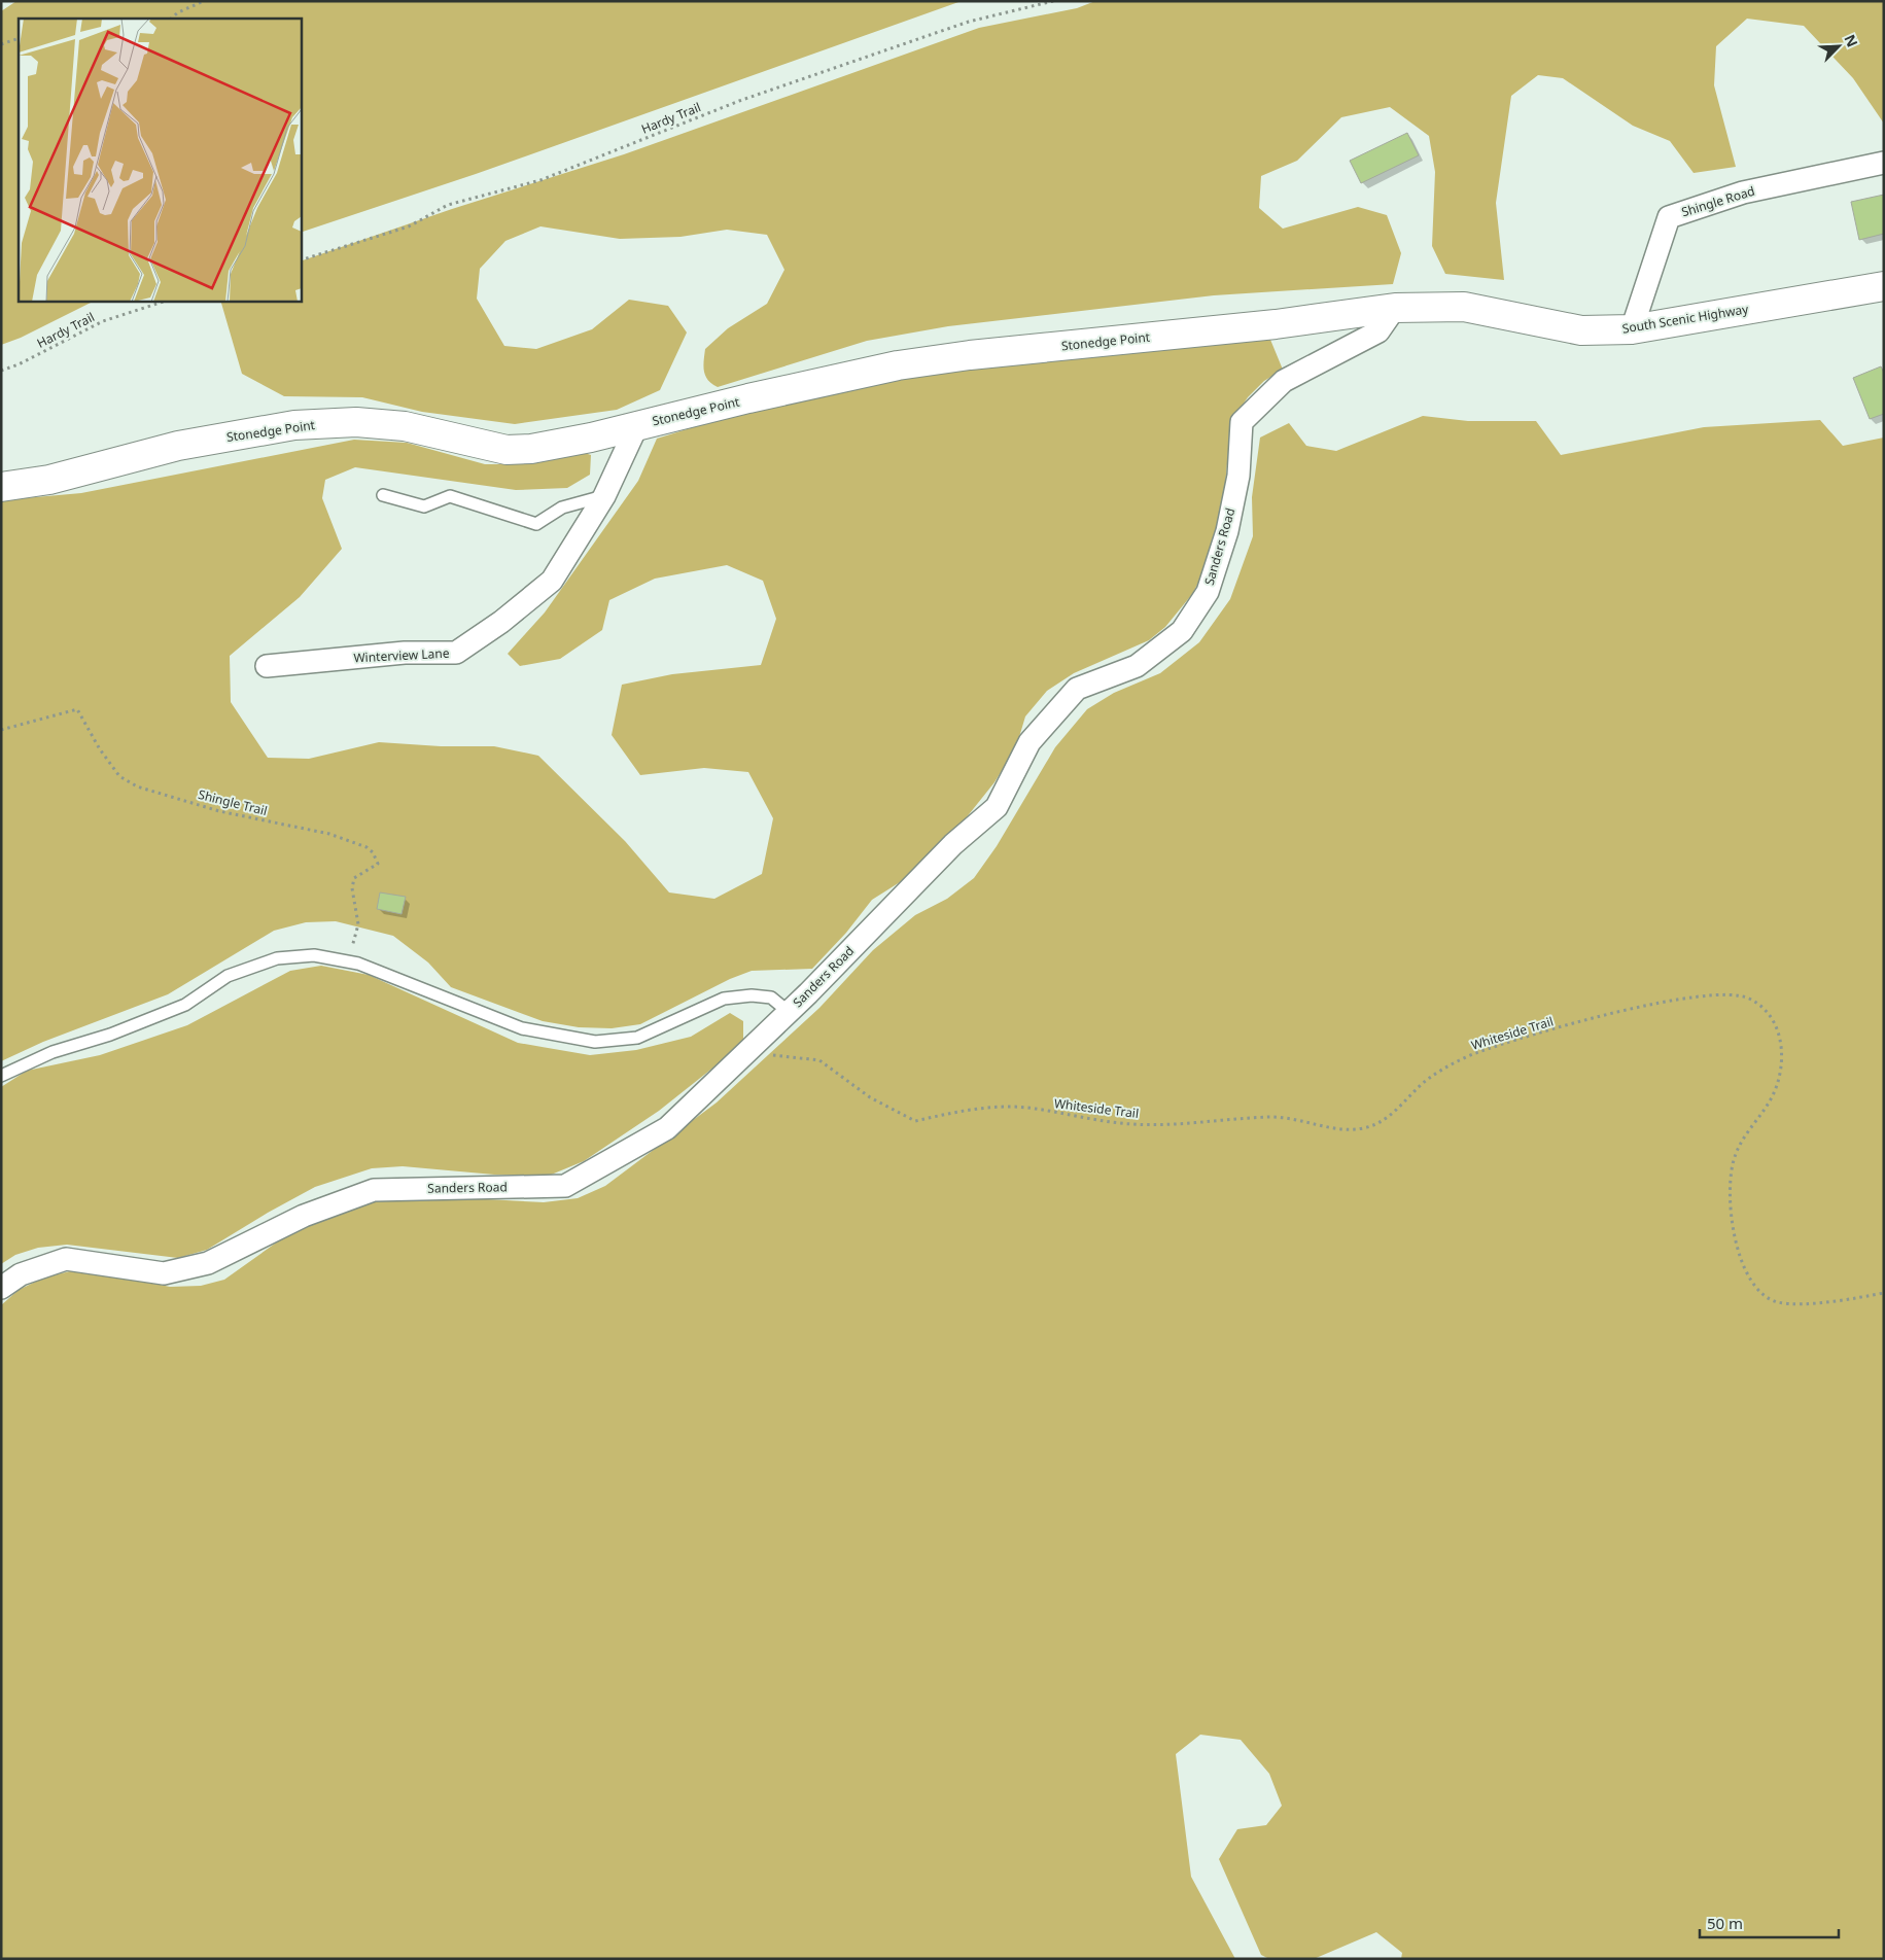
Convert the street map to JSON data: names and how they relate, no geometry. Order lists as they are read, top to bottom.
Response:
{
  "streets": {
    "main road": ["South Scenic Highway", "Stonedge Point"],
    "street": ["Shingle Road", "Sanders Road", "Winterview Lane"],
    "path": ["Hardy Trail", "Shingle Trail", "Whiteside Trail"]
  },
  "crossings": [
    ["Shingle Road", "South Scenic Highway"],
    ["South Scenic Highway", "Stonedge Point"],
    ["South Scenic Highway", "Sanders Road"],
    ["Stonedge Point", "Sanders Road"],
    ["Stonedge Point", "Winterview Lane"],
    ["Sanders Road", "Whiteside Trail"]
  ],
  "scale_bar": "50 m",
  "north": "top right"
}
